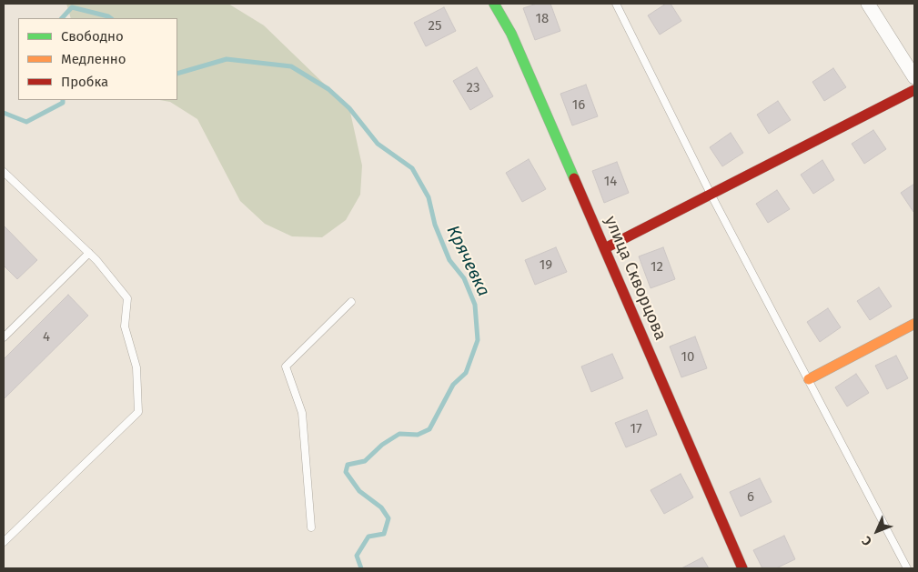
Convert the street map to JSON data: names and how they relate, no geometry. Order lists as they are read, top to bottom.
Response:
{
  "streets": {
    "street": ["улица Скворцова"]
  },
  "water": ["Крячевка"],
  "house_numbers": [
    "18",
    "25",
    "23",
    "16",
    "14",
    "19",
    "12",
    "4",
    "10",
    "17",
    "6"
  ],
  "legend": ["Свободно", "Медленно", "Пробка"],
  "north": "bottom left"
}
